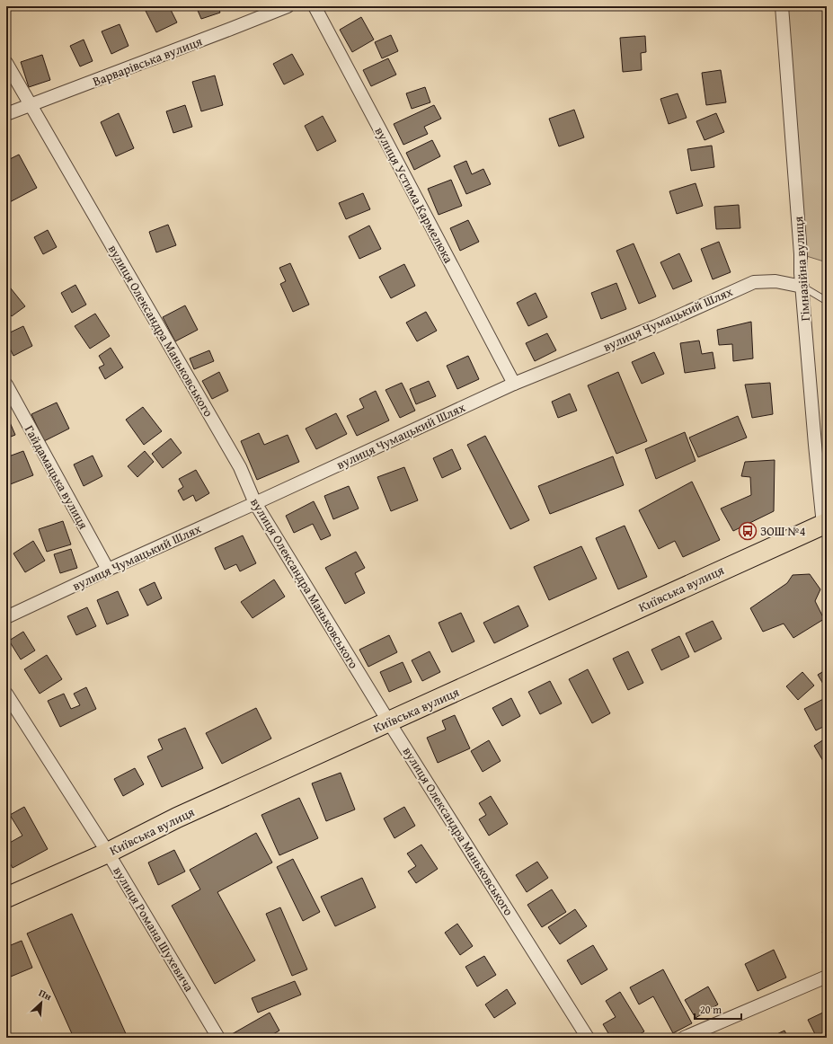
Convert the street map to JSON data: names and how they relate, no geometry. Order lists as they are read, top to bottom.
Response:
{
  "streets": {
    "main road": ["Київська вулиця"],
    "street": [
      "Варварівська вулиця",
      "вулиця Устима Кармелюка",
      "Гімназійна вулиця",
      "вулиця Чумацький Шлях",
      "вулиця Олександра Маньковського",
      "Гайдамацька вулиця",
      "вулиця Романа Шухевича"
    ]
  },
  "crossings": [
    ["Варварівська вулиця", "вулиця Олександра Маньковського"],
    ["вулиця Устима Кармелюка", "вулиця Чумацький Шлях"],
    ["Гімназійна вулиця", "вулиця Чумацький Шлях"],
    ["Гімназійна вулиця", "Київська вулиця"],
    ["вулиця Чумацький Шлях", "вулиця Олександра Маньковського"],
    ["вулиця Чумацький Шлях", "Гайдамацька вулиця"],
    ["вулиця Олександра Маньковського", "Київська вулиця"],
    ["Київська вулиця", "вулиця Романа Шухевича"]
  ],
  "places": {
    "bus stop": ["ЗОШ №4"]
  },
  "scale_bar": "20 m",
  "north": "top right"
}
